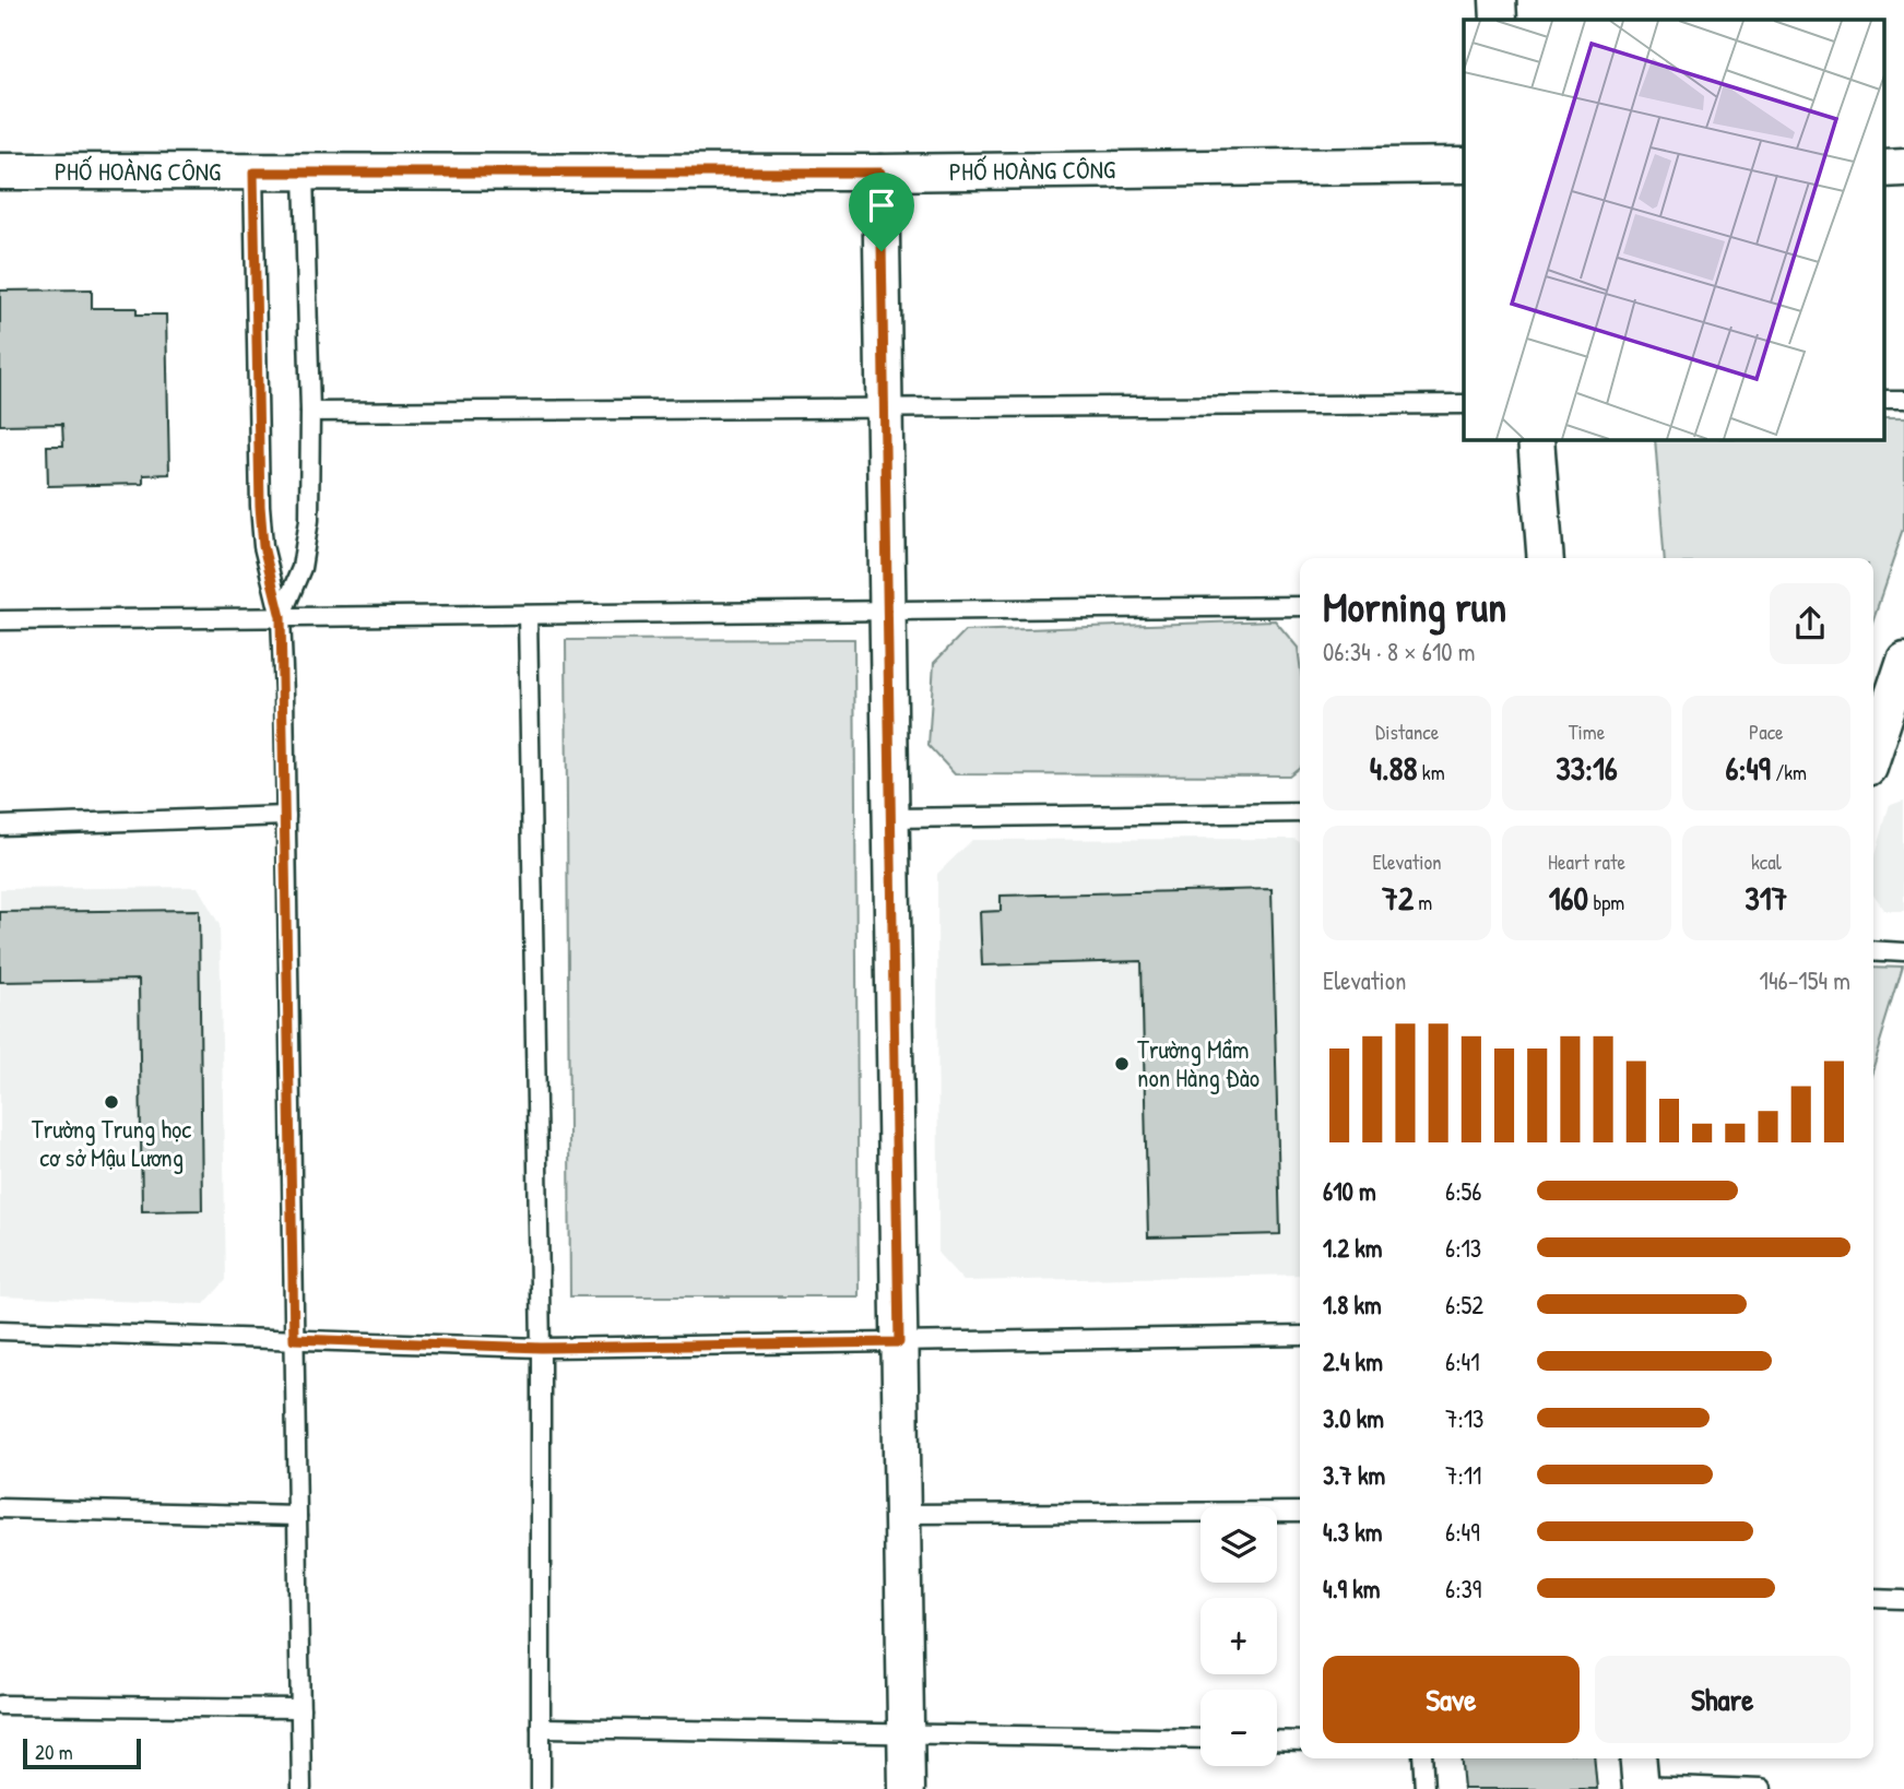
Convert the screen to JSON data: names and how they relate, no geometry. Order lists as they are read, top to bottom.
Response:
{
  "streets": {
    "street": ["PHỐ HOÀNG CÔNG"]
  },
  "places": ["Trường Mầm non Hàng Đào", "Trường Trung học cơ sở Mậu Lương"],
  "scale_bar": "20 m",
  "page": {
    "heading": ["Morning run", "06:34 · 8 × 610 m"],
    "stats": [
      ["Distance", "4.88 km"],
      ["Time", "33:16"],
      ["Pace", "6:49 /km"],
      ["Elevation", "72 m"],
      ["Heart rate", "160 bpm"],
      ["kcal", "317"]
    ],
    "chart": ["Elevation", "146–154 m"],
    "list": [
      {
        "name": "610 m",
        "note": "6:56"
      },
      {
        "name": "1.2 km",
        "note": "6:13"
      },
      {
        "name": "1.8 km",
        "note": "6:52"
      },
      {
        "name": "2.4 km",
        "note": "6:41"
      },
      {
        "name": "3.0 km",
        "note": "7:13"
      },
      {
        "name": "3.7 km",
        "note": "7:11"
      },
      {
        "name": "4.3 km",
        "note": "6:49"
      },
      {
        "name": "4.9 km",
        "note": "6:39"
      }
    ],
    "map_buttons": ["+", "−"],
    "buttons": ["Save", "Share"],
    "scale": "20 m"
  }
}
